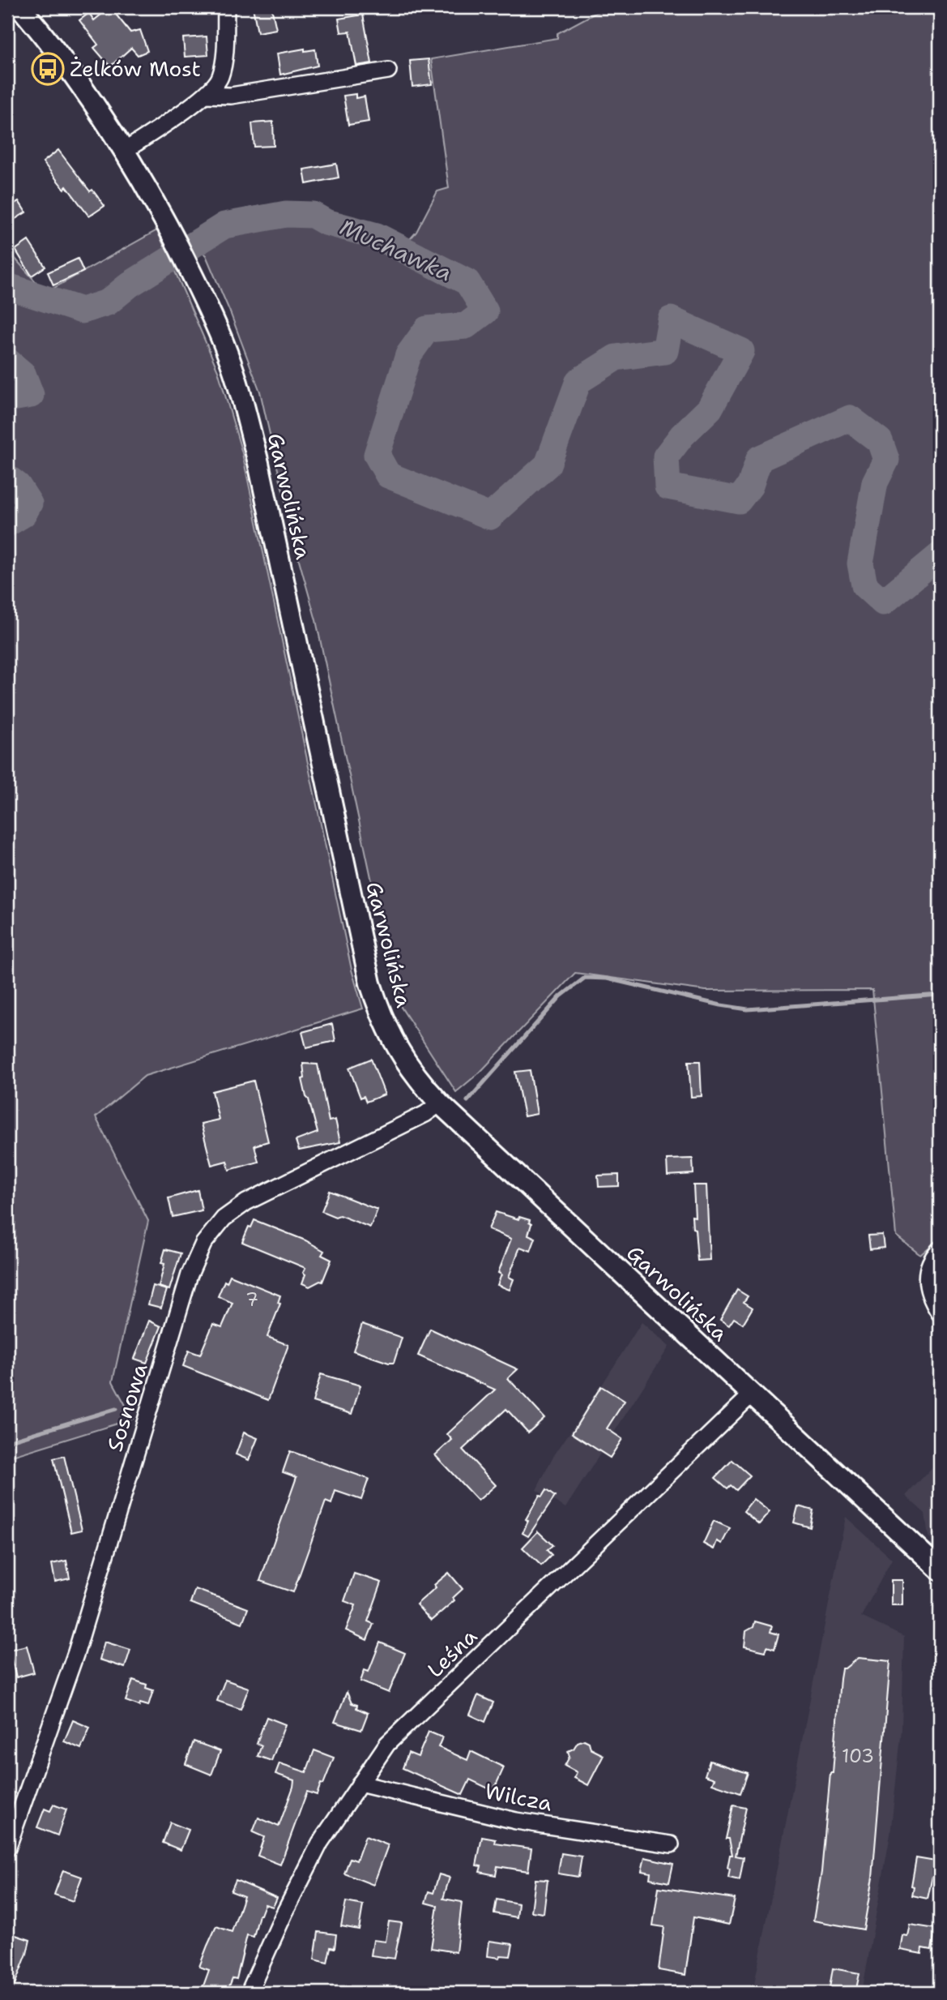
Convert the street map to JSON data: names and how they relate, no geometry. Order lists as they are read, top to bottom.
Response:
{
  "streets": {
    "main road": ["Garwolińska"],
    "street": ["Sosnowa", "Leśna", "Wilcza"]
  },
  "crossings": [
    ["Garwolińska", "Sosnowa"],
    ["Garwolińska", "Leśna"],
    ["Leśna", "Wilcza"]
  ],
  "water": ["Muchawka"],
  "places": {
    "bus stop": ["Żelków Most"]
  },
  "house_numbers": ["7", "103"]
}
